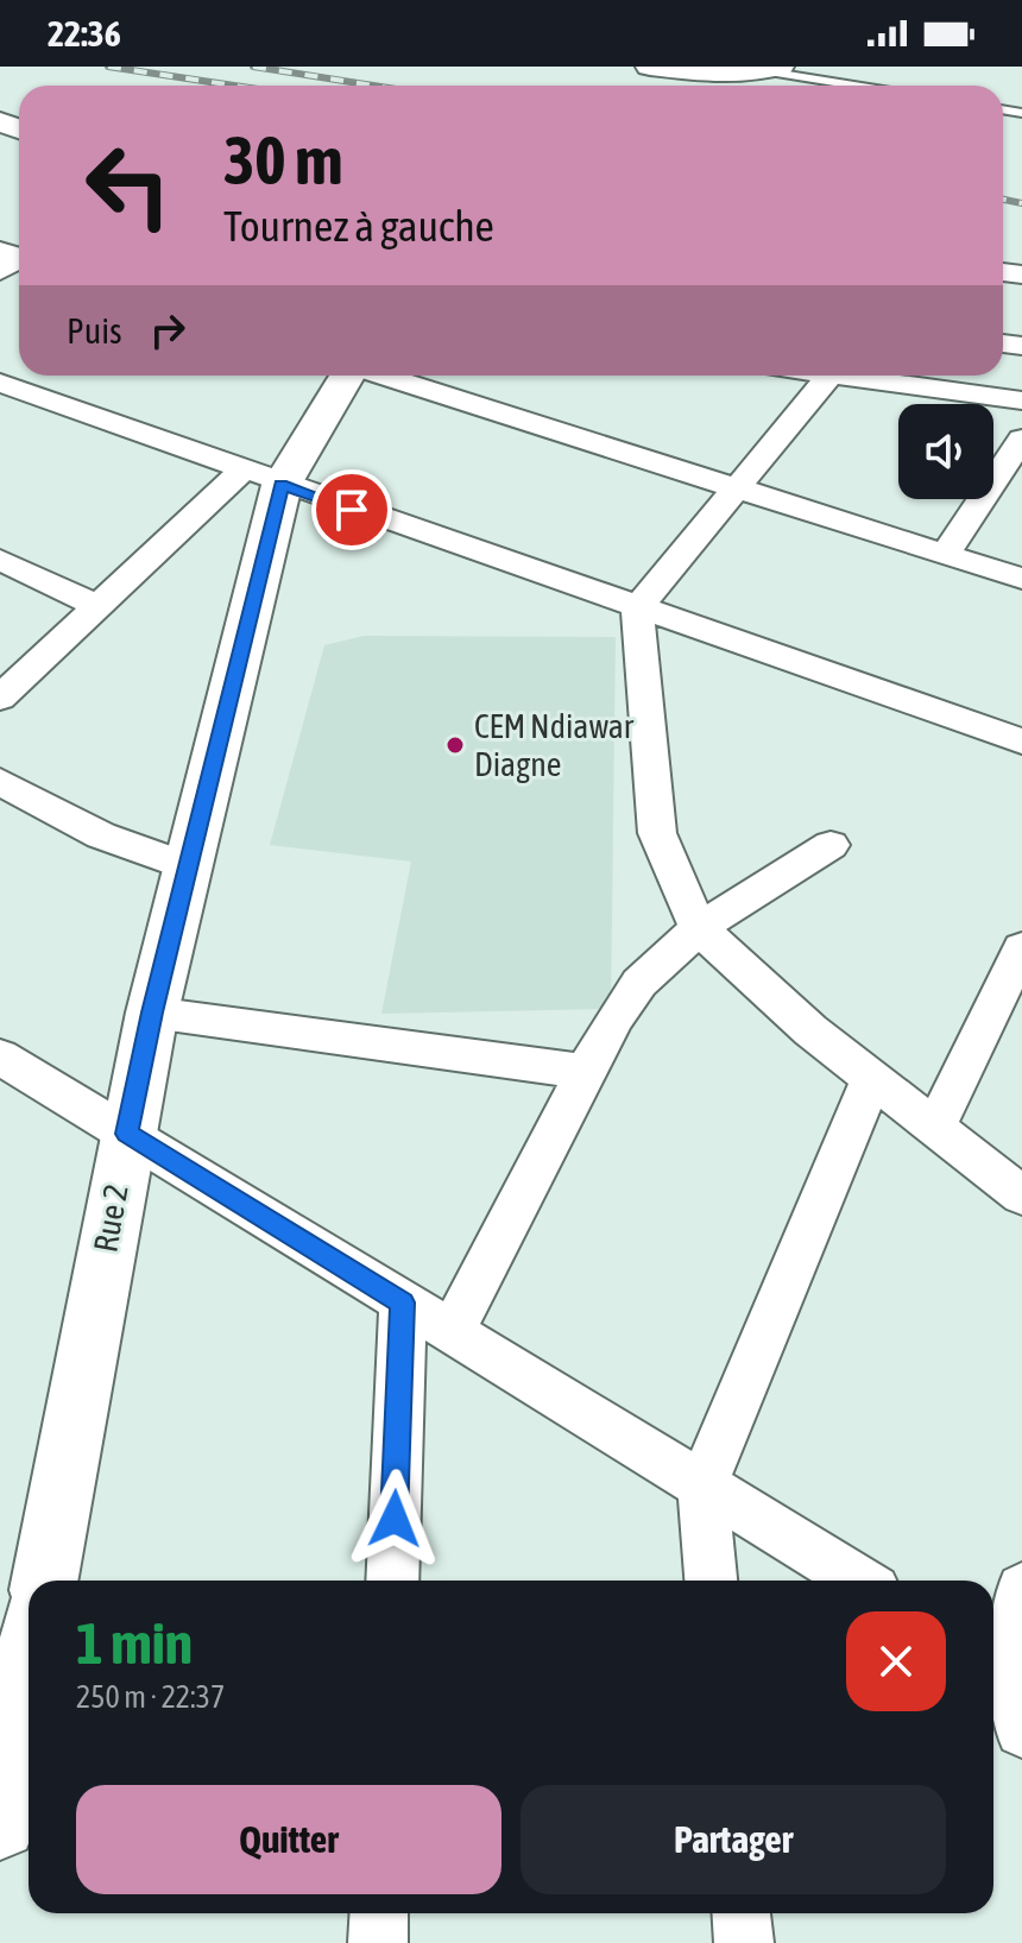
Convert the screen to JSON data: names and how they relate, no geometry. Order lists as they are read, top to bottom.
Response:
{
  "streets": {
    "street": ["Rue 2"]
  },
  "places": ["CEM Ndiawar Diagne"],
  "page": {
    "status": "22:36",
    "turn": ["30 m", "Tournez à gauche"],
    "then": "Puis",
    "heading": ["1 min", "250 m · 22:37"],
    "buttons": ["Quitter", "Partager"]
  }
}
